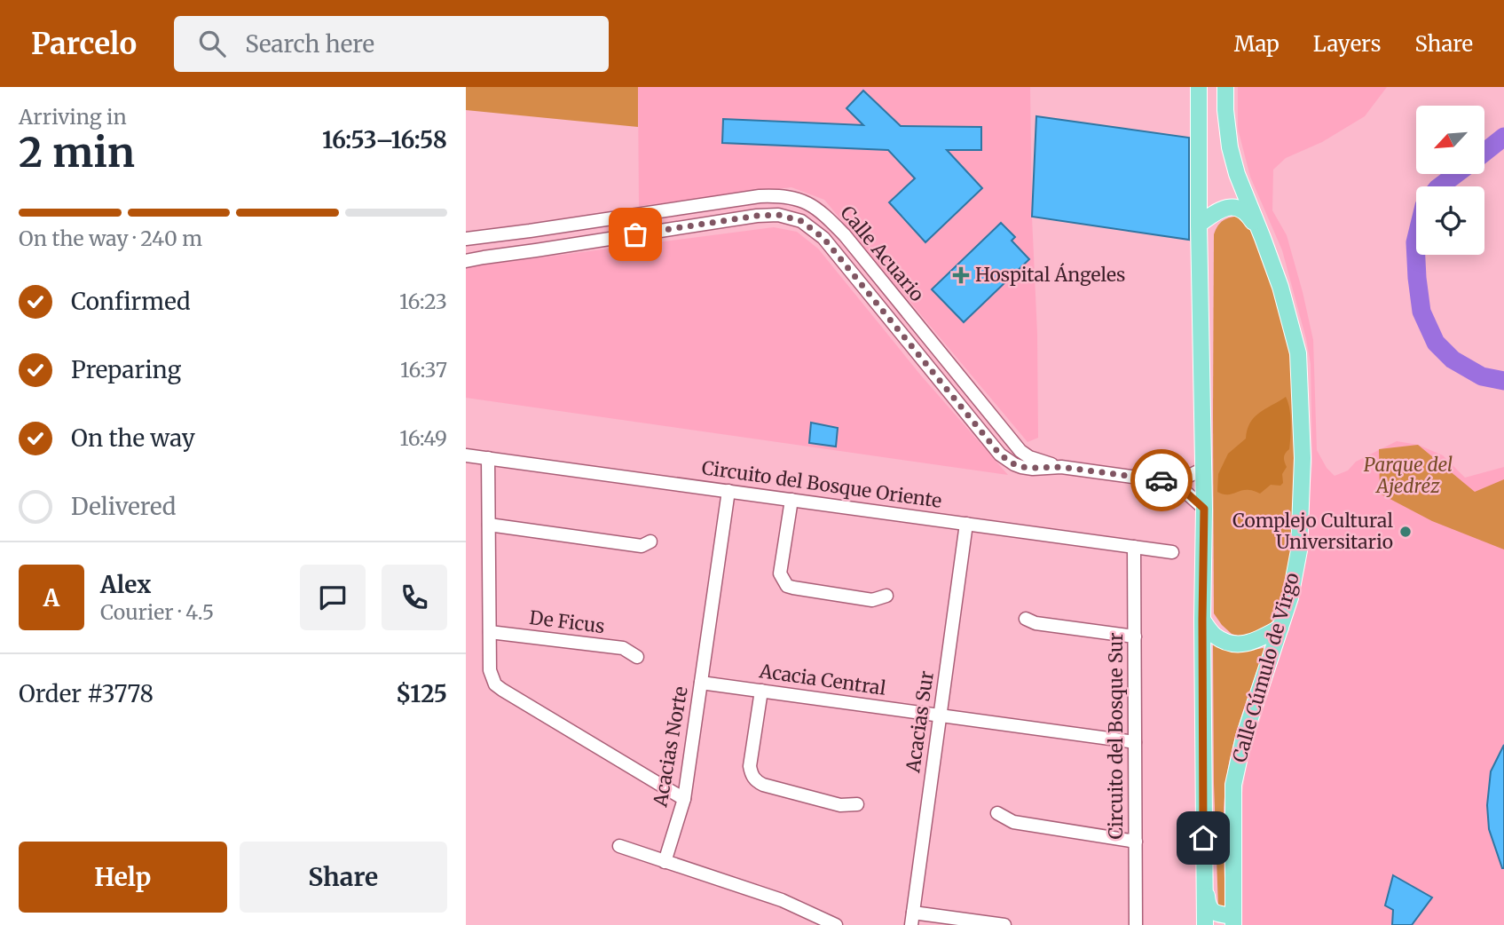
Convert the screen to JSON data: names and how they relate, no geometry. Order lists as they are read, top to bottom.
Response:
{
  "streets": {
    "main road": ["Calle Cúmulo de Virgo"],
    "street": [
      "Calle Acuario",
      "Circuito del Bosque Oriente",
      "De Ficus",
      "Acacia Central",
      "Acacias Sur",
      "Circuito del Bosque Sur",
      "Acacias Norte"
    ]
  },
  "crossings": [
    ["Calle Acuario", "Calle Cúmulo de Virgo"],
    ["Circuito del Bosque Oriente", "Acacias Sur"],
    ["Circuito del Bosque Oriente", "Circuito del Bosque Sur"],
    ["Circuito del Bosque Oriente", "Acacias Norte"],
    ["Acacia Central", "Acacias Sur"],
    ["Acacia Central", "Circuito del Bosque Sur"],
    ["Acacia Central", "Acacias Norte"]
  ],
  "parks": ["Parque del Ajedréz"],
  "places": {
    "health": ["Hospital Ángeles"],
    "other": ["Complejo Cultural Universitario"]
  },
  "north": "bottom left",
  "page": {
    "header": "Parcelo",
    "search": "Search here",
    "nav": ["Map", "Layers", "Share"],
    "heading": ["2 min", "Arriving in", "16:53–16:58"],
    "panel": [
      "Alex",
      "Courier · 4.5",
      "Order #3778",
      "$125"
    ],
    "bar": "On the way · 240 m",
    "list": [
      ["Confirmed", "16:23"],
      ["Preparing", "16:37"],
      ["On the way", "16:49"],
      "Delivered"
    ],
    "round": "A",
    "buttons": ["Help", "Share"]
  }
}
